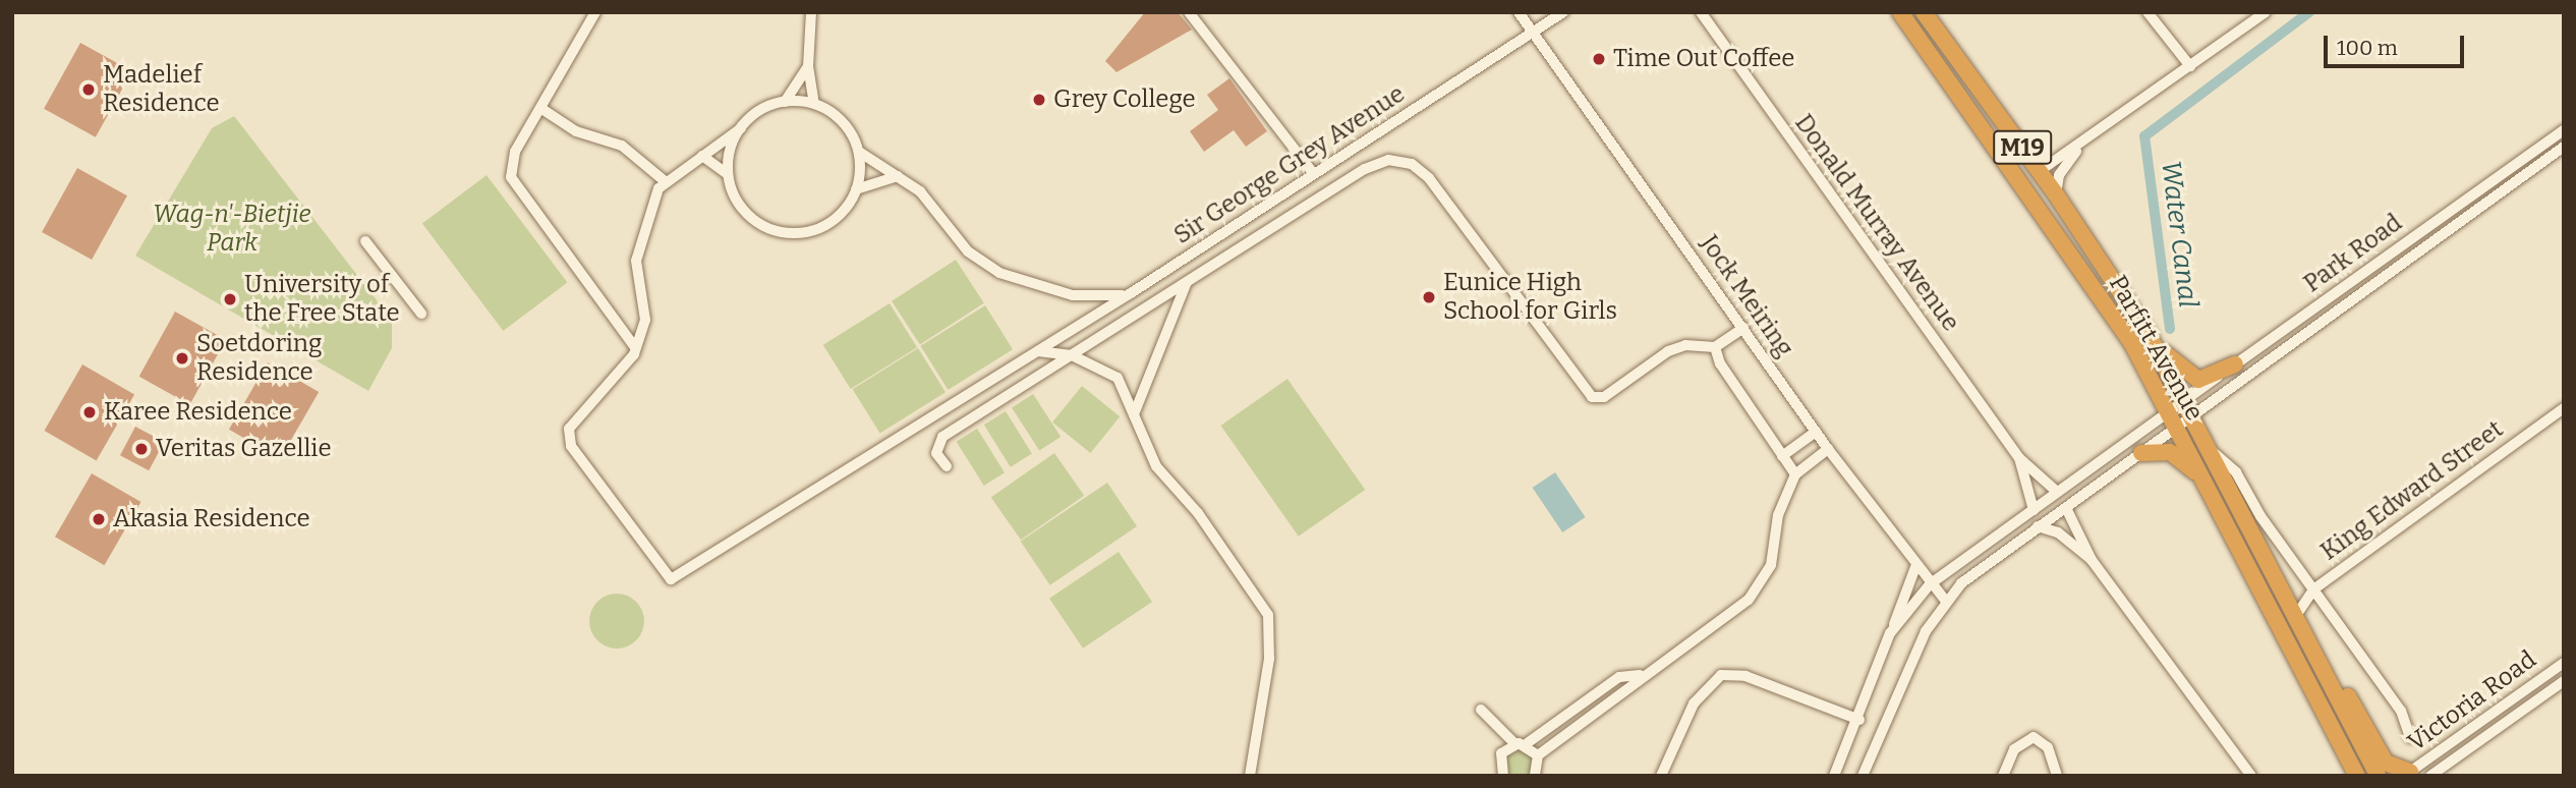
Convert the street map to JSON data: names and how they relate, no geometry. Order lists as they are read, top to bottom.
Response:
{
  "streets": {
    "highway": ["M19", "Parfitt Avenue"],
    "street": [
      "Sir George Grey Avenue",
      "Donald Murray Avenue",
      "Park Road",
      "Jock Meiring",
      "King Edward Street",
      "Victoria Road"
    ]
  },
  "crossings": [
    ["Sir George Grey Avenue", "Jock Meiring"],
    ["Donald Murray Avenue", "Park Road"],
    ["Park Road", "Jock Meiring"],
    ["Park Road", "Parfitt Avenue"],
    ["Parfitt Avenue", "King Edward Street"]
  ],
  "water": ["Water Canal"],
  "parks": ["Wag-n'-Bietjie Park"],
  "places": [
    "Time Out Coffee",
    "Madelief Residence",
    "Grey College",
    "Eunice High School for Girls",
    "University of the Free State",
    "Soetdoring Residence",
    "Karee Residence",
    "Veritas Gazellie",
    "Akasia Residence"
  ],
  "scale_bar": "100 m"
}
